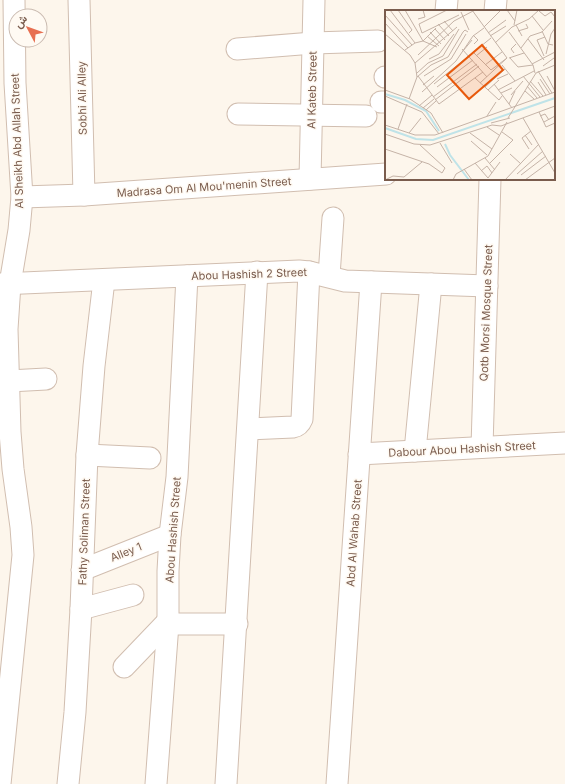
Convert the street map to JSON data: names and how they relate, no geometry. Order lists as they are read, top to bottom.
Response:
{
  "streets": {
    "street": [
      "Al Kateb Street",
      "Sobhi Ali Alley",
      "Al Sheikh Abd Allah Street",
      "Madrasa Om Al Mou'menin Street",
      "Abou Hashish 2 Street",
      "Qotb Morsi Mosque Street",
      "Dabour Abou Hashish Street",
      "Abou Hashish Street",
      "Fathy Soliman Street",
      "Abd Al Wahab Street",
      "Alley 1"
    ]
  },
  "crossings": [
    ["Al Kateb Street", "Madrasa Om Al Mou'menin Street"],
    ["Sobhi Ali Alley", "Madrasa Om Al Mou'menin Street"],
    ["Al Sheikh Abd Allah Street", "Madrasa Om Al Mou'menin Street"],
    ["Al Sheikh Abd Allah Street", "Abou Hashish 2 Street"],
    ["Abou Hashish 2 Street", "Qotb Morsi Mosque Street"],
    ["Abou Hashish 2 Street", "Abou Hashish Street"],
    ["Abou Hashish 2 Street", "Fathy Soliman Street"],
    ["Abou Hashish 2 Street", "Abd Al Wahab Street"],
    ["Qotb Morsi Mosque Street", "Dabour Abou Hashish Street"],
    ["Dabour Abou Hashish Street", "Abd Al Wahab Street"],
    ["Abou Hashish Street", "Alley 1"],
    ["Fathy Soliman Street", "Alley 1"]
  ],
  "north": "top left"
}
